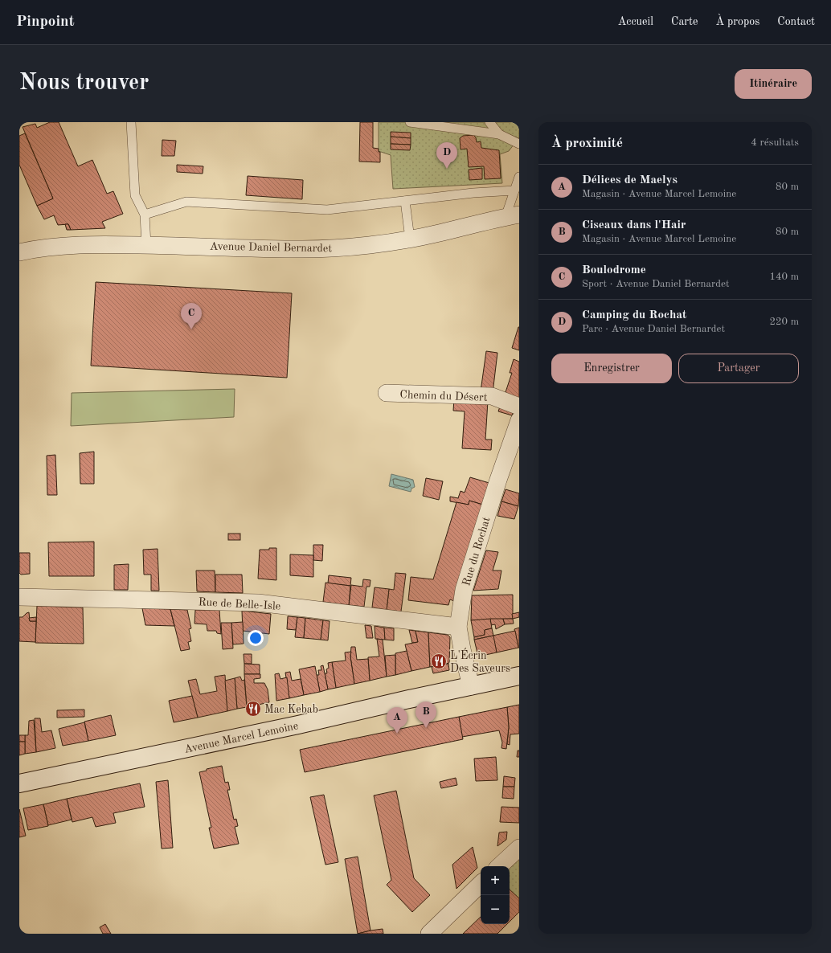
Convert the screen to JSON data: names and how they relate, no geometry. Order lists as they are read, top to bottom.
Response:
{
  "streets": {
    "main road": ["Avenue Marcel Lemoine"],
    "street": [
      "Avenue Daniel Bernardet",
      "Chemin du Désert",
      "Rue du Rochat",
      "Rue de Belle-Isle"
    ]
  },
  "crossings": [
    ["Rue du Rochat", "Rue de Belle-Isle"],
    ["Rue du Rochat", "Avenue Marcel Lemoine"]
  ],
  "places": {
    "restaurant": ["L'Écrin Des Saveurs", "Mac Kebab"]
  },
  "page": {
    "header": "Pinpoint",
    "nav": [
      "Accueil",
      "Carte",
      "À propos",
      "Contact"
    ],
    "buttons": [
      "Itinéraire",
      ["Enregistrer", "Partager"]
    ],
    "title": "Nous trouver",
    "heading": ["À proximité", "4 résultats"],
    "pins": [
      "D",
      "C",
      "B",
      "A"
    ],
    "list": [
      {
        "mark": "A",
        "name": "Délices de Maelys",
        "note": "Magasin · Avenue Marcel Lemoine",
        "value": "80 m"
      },
      {
        "mark": "B",
        "name": "Ciseaux dans l'Hair",
        "note": "Magasin · Avenue Marcel Lemoine",
        "value": "80 m"
      },
      {
        "mark": "C",
        "name": "Boulodrome",
        "note": "Sport · Avenue Daniel Bernardet",
        "value": "140 m"
      },
      {
        "mark": "D",
        "name": "Camping du Rochat",
        "note": "Parc · Avenue Daniel Bernardet",
        "value": "220 m"
      }
    ],
    "map_buttons": ["+", "−"]
  }
}
